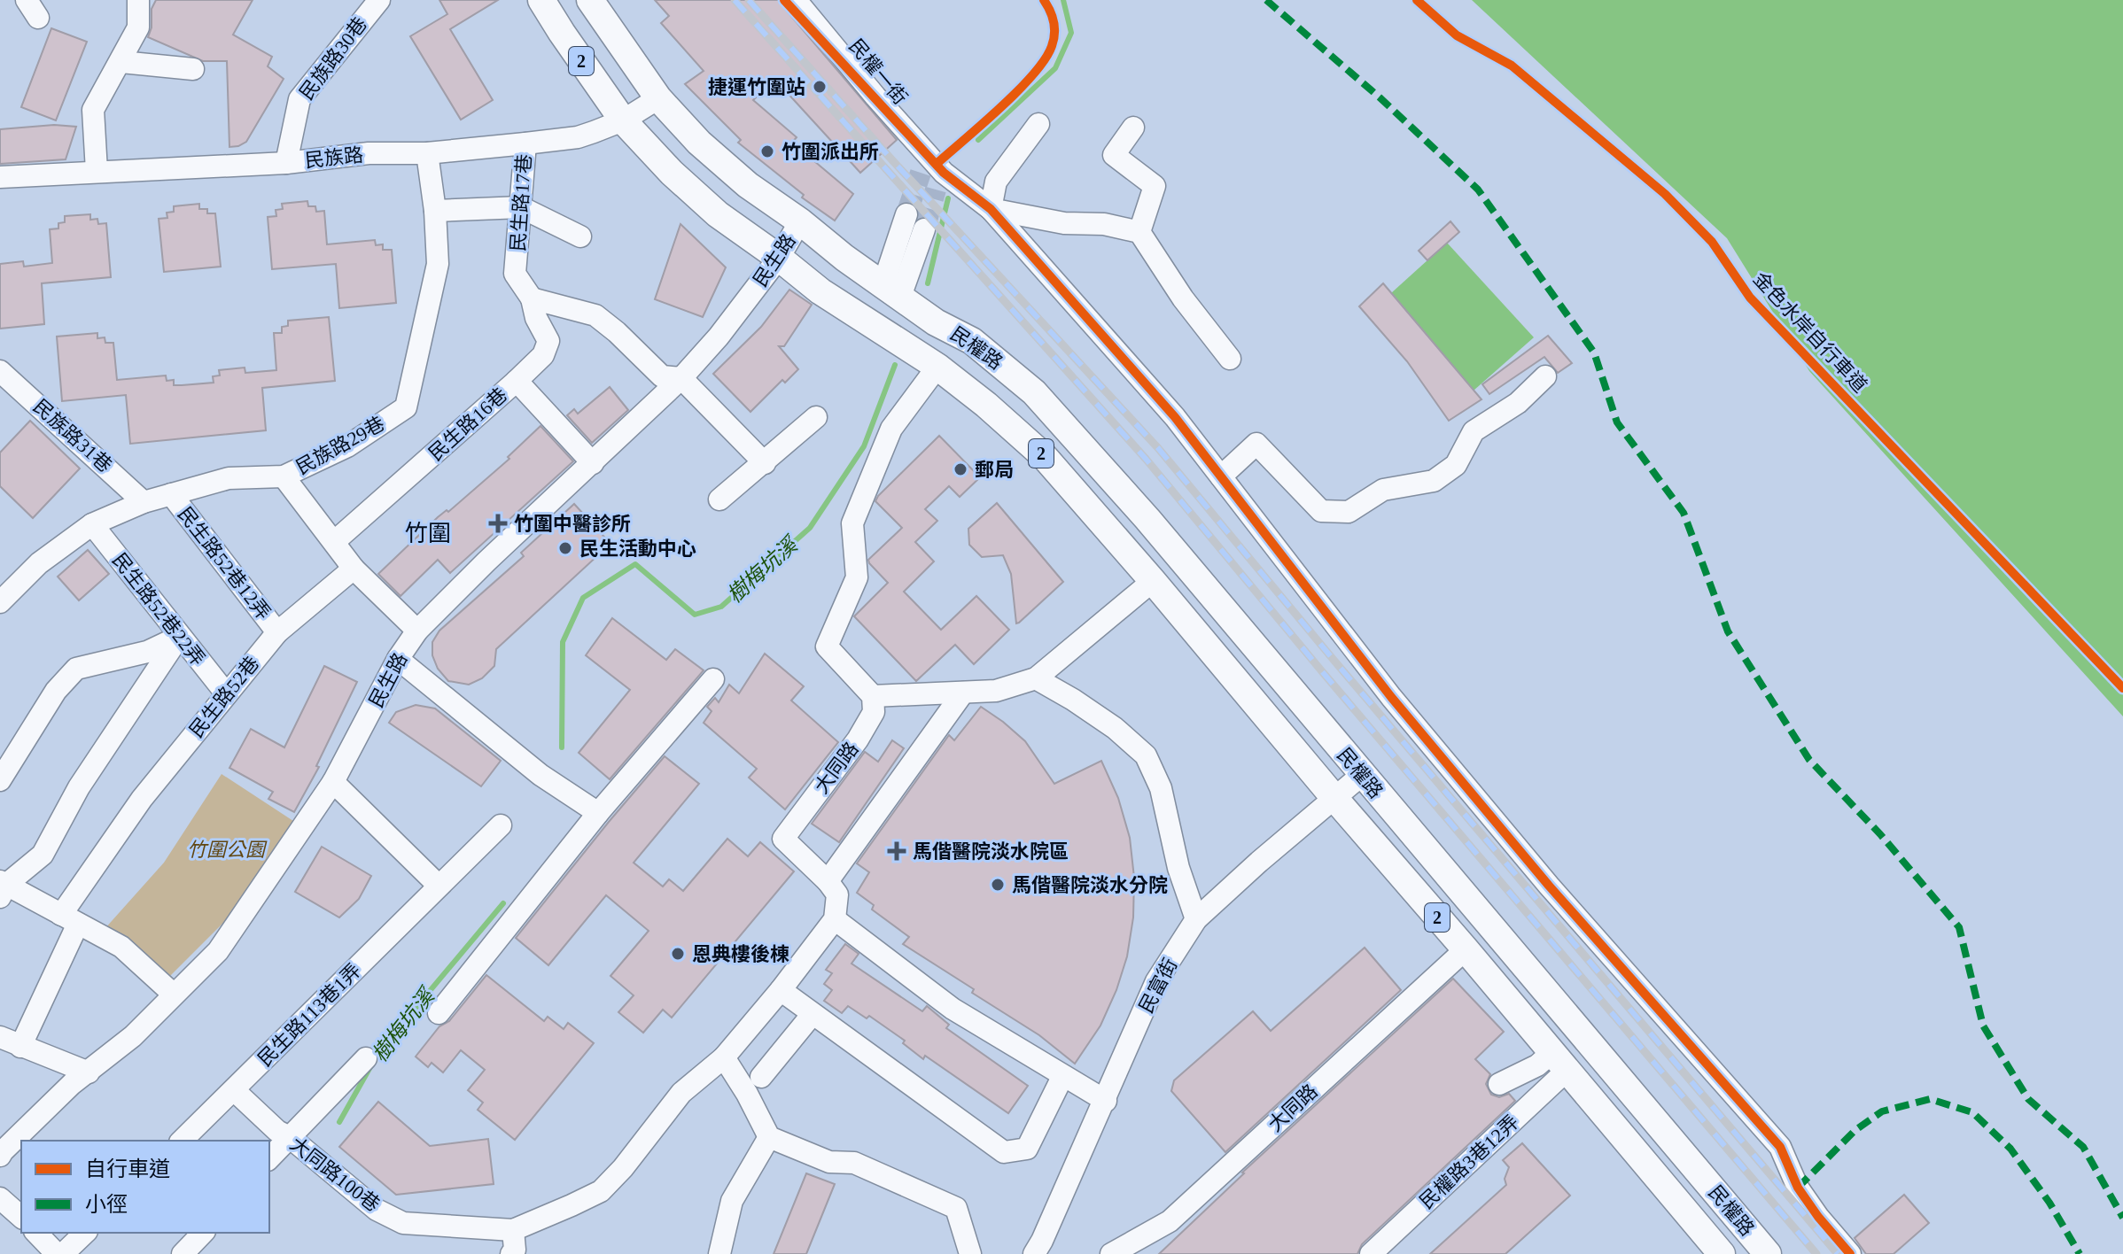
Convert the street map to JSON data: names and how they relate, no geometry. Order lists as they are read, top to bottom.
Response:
{
  "streets": {
    "main road": ["2", "民權路"],
    "street": [
      "民族路30巷",
      "民權一街",
      "民族路",
      "民生路17巷",
      "民生路",
      "民生路16巷",
      "民族路31巷",
      "民族路29巷",
      "民生路52巷12弄",
      "民生路52巷22弄",
      "民生路52巷",
      "大同路",
      "民富街",
      "民生路113巷1弄",
      "民權路3巷12弄",
      "大同路100巷"
    ],
    "cycle path": ["金色水岸自行車道"]
  },
  "crossings": [
    ["民族路30巷", "民族路"],
    ["民族路", "民生路17巷"],
    ["民族路", "民權路"],
    ["民族路", "民族路29巷"],
    ["民生路17巷", "民生路16巷"],
    ["民生路", "民權路"],
    ["民生路", "民生路16巷"],
    ["民權路", "大同路"],
    ["民權路", "民富街"],
    ["民權路", "民權路3巷12弄"],
    ["民族路31巷", "民族路29巷"],
    ["民族路29巷", "民生路52巷12弄"],
    ["民族路29巷", "民生路52巷22弄"],
    ["民生路52巷12弄", "民生路52巷"],
    ["民生路52巷22弄", "民生路52巷"],
    ["民生路113巷1弄", "大同路100巷"]
  ],
  "districts": ["竹圍"],
  "water": ["樹梅坑溪"],
  "parks": ["竹圍公園"],
  "places": {
    "other": [
      "捷運竹圍站",
      "竹圍派出所",
      "郵局",
      "民生活動中心",
      "馬偕醫院淡水分院",
      "恩典樓後棟"
    ],
    "health": ["竹圍中醫診所", "馬偕醫院淡水院區"]
  },
  "legend": ["自行車道", "小徑"]
}
